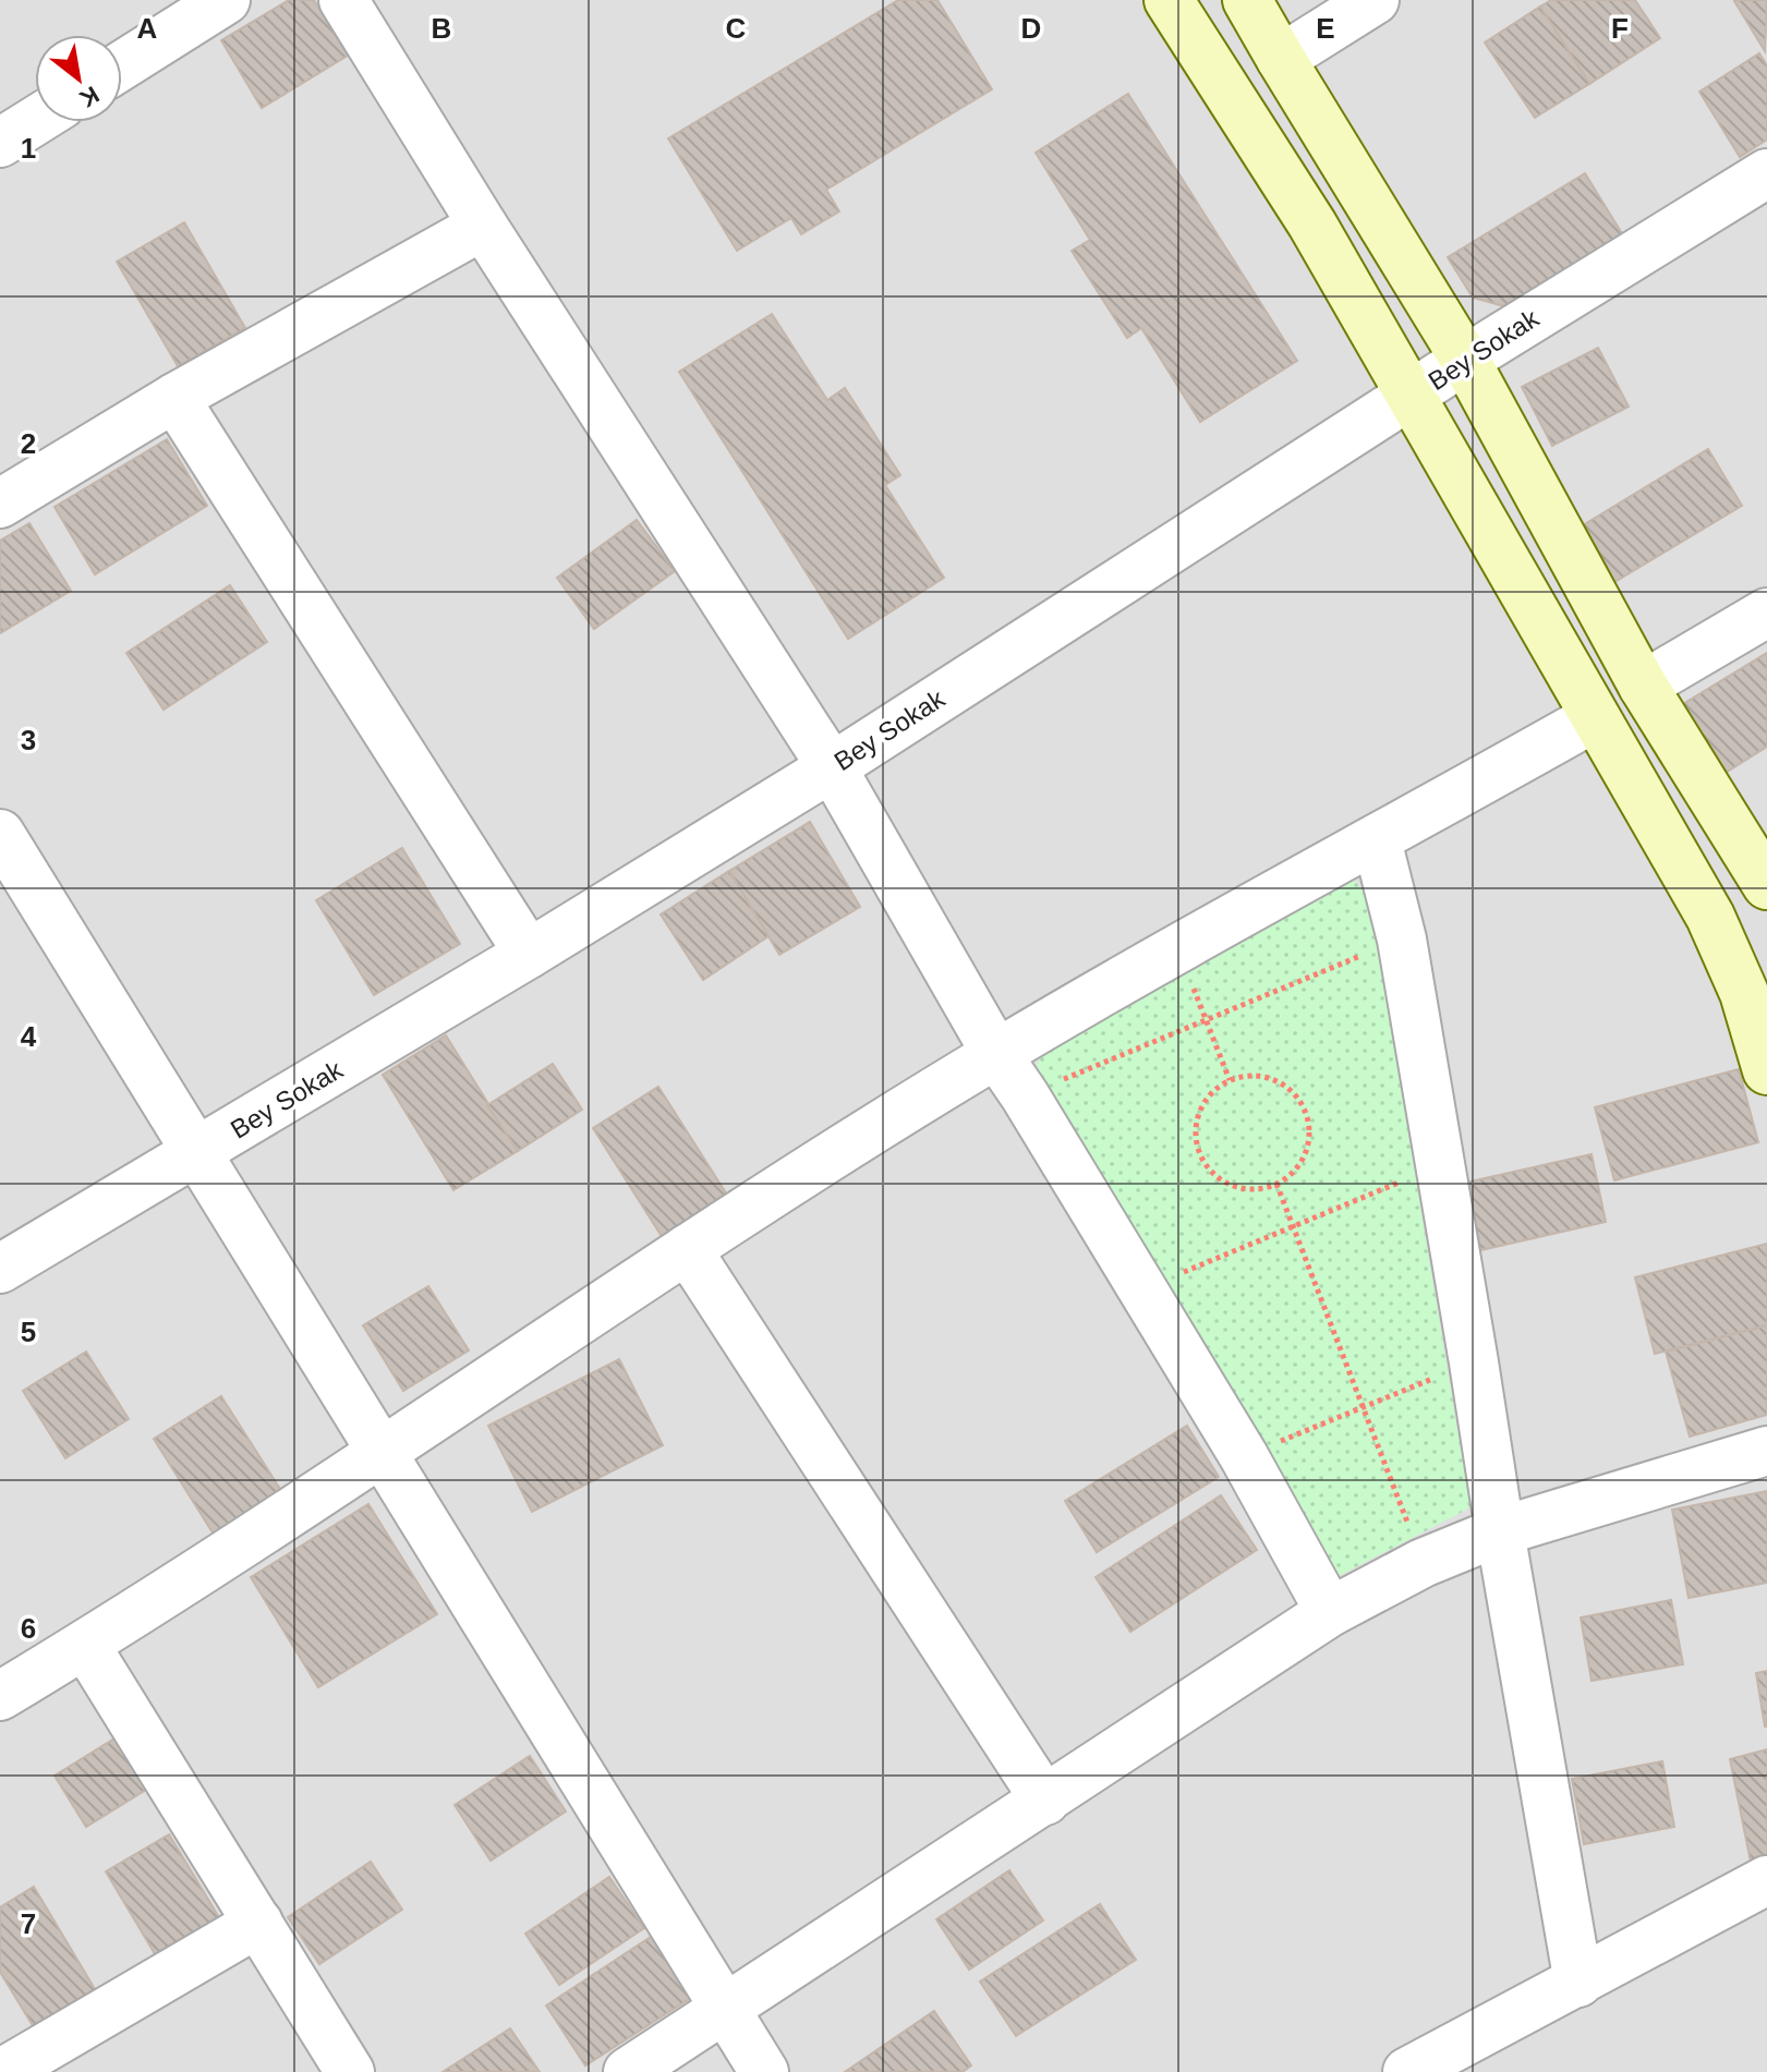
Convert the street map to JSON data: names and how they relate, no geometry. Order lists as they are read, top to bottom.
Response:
{
  "streets": {
    "street": ["Bey Sokak"]
  },
  "north": "bottom right",
  "grid": {
    "columns": [
      "A",
      "B",
      "C",
      "D",
      "E",
      "F"
    ],
    "rows": [
      "1",
      "2",
      "3",
      "4",
      "5",
      "6",
      "7"
    ]
  }
}
